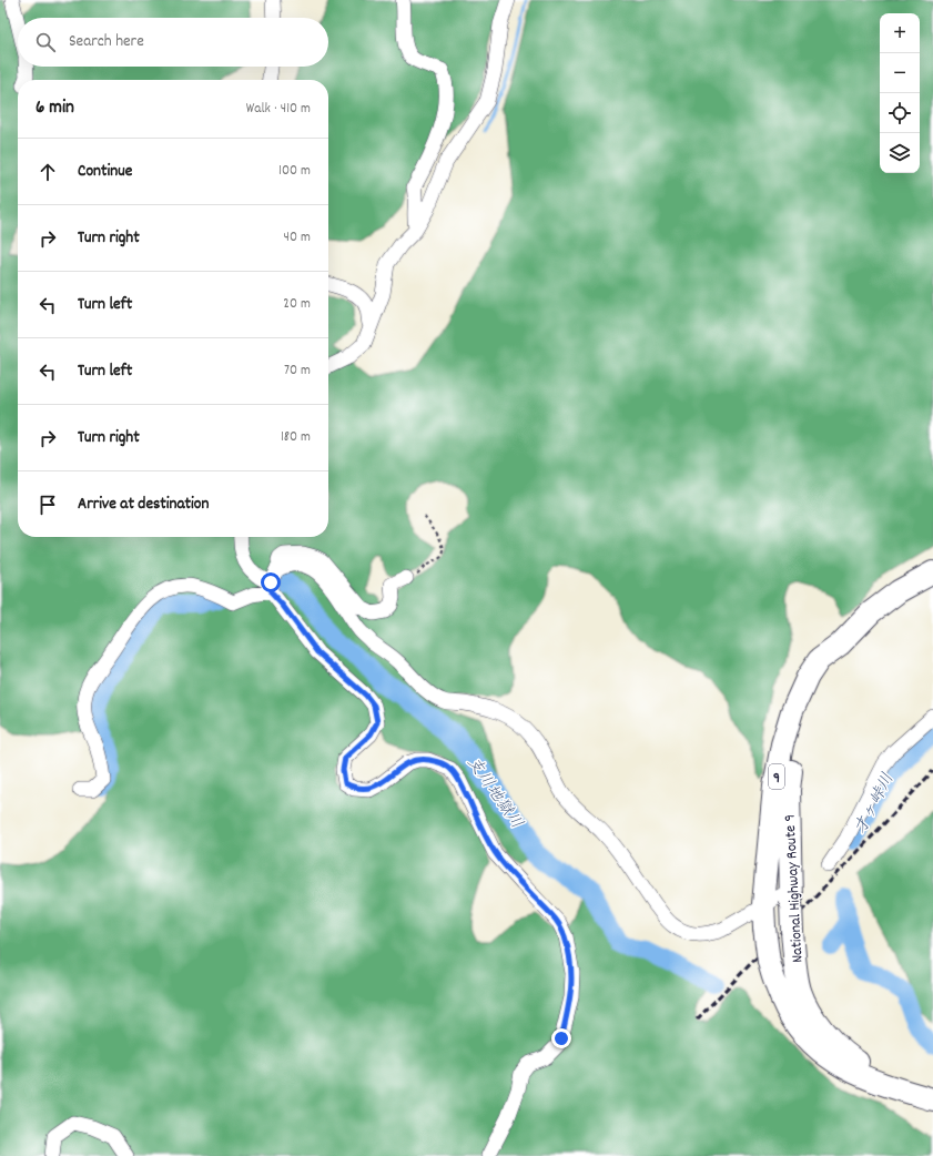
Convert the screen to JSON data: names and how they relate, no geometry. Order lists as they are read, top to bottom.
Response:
{
  "streets": {
    "highway": ["9", "National Highway Route 9"]
  },
  "water": ["支川地獄川", "才ヶ峠川"],
  "page": {
    "map_buttons": ["+", "−"],
    "search": "Search here",
    "heading": ["6 min", "Walk · 410 m"],
    "list": [
      ["Continue", "100 m"],
      ["Turn right", "40 m"],
      ["Turn left", "20 m"],
      ["Turn left", "70 m"],
      ["Turn right", "180 m"],
      "Arrive at destination"
    ]
  }
}
